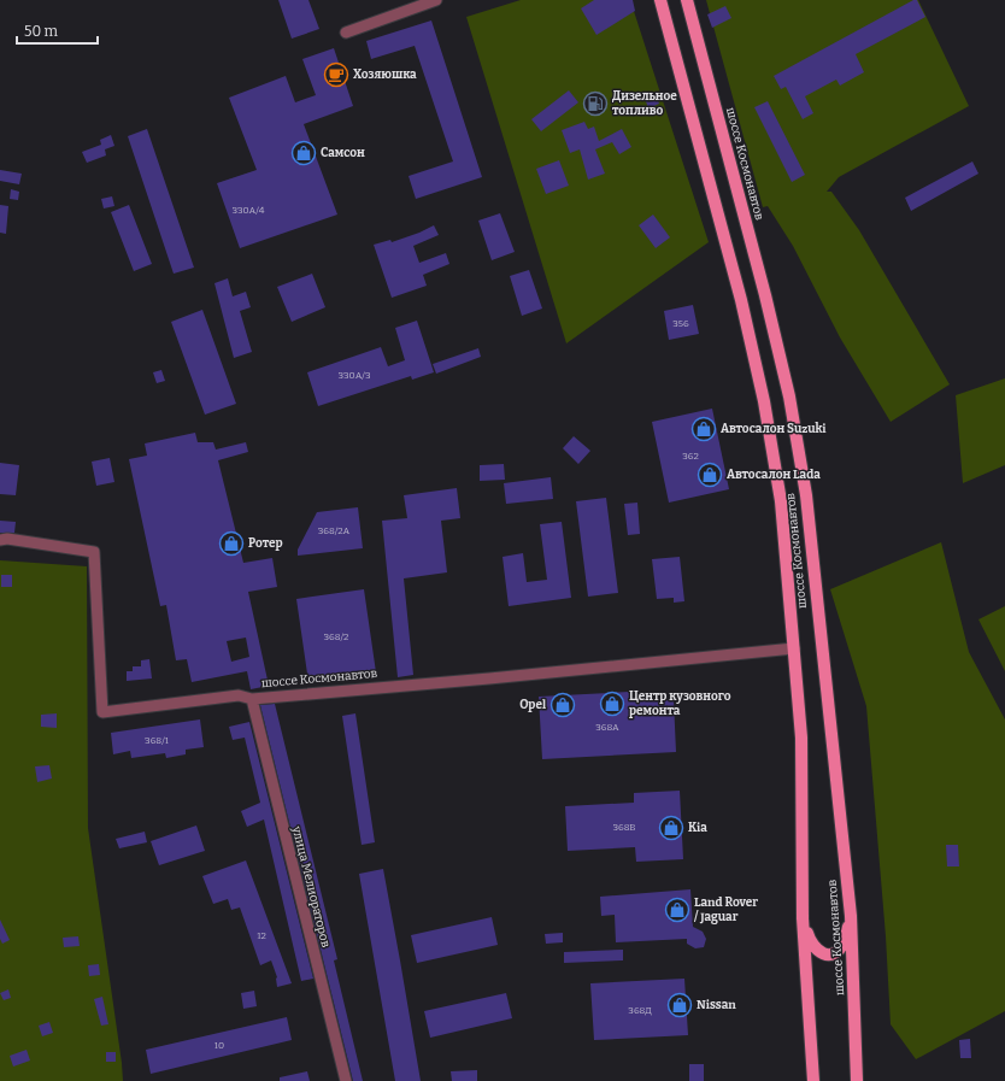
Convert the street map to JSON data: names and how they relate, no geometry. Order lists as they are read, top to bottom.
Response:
{
  "streets": {
    "main road": ["шоссе Космонавтов"],
    "street": ["улица Мелиораторов"]
  },
  "crossings": [
    ["шоссе Космонавтов", "улица Мелиораторов"]
  ],
  "places": {
    "cafe": ["Хозяюшка"],
    "fuel station": ["Дизельное топливо"],
    "shop": [
      "Самсон",
      "Автосалон Suzuki",
      "Автосалон Lada",
      "Ротер",
      "Центр кузовного ремонта",
      "Opel",
      "Kia",
      "Land Rover / Jaguar",
      "Nissan"
    ]
  },
  "house_numbers": [
    "330А/4",
    "356",
    "330А/3",
    "362",
    "368/2А",
    "368/2",
    "368А",
    "368/1",
    "368В",
    "12",
    "368Д",
    "10"
  ],
  "scale_bar": "50 m"
}
